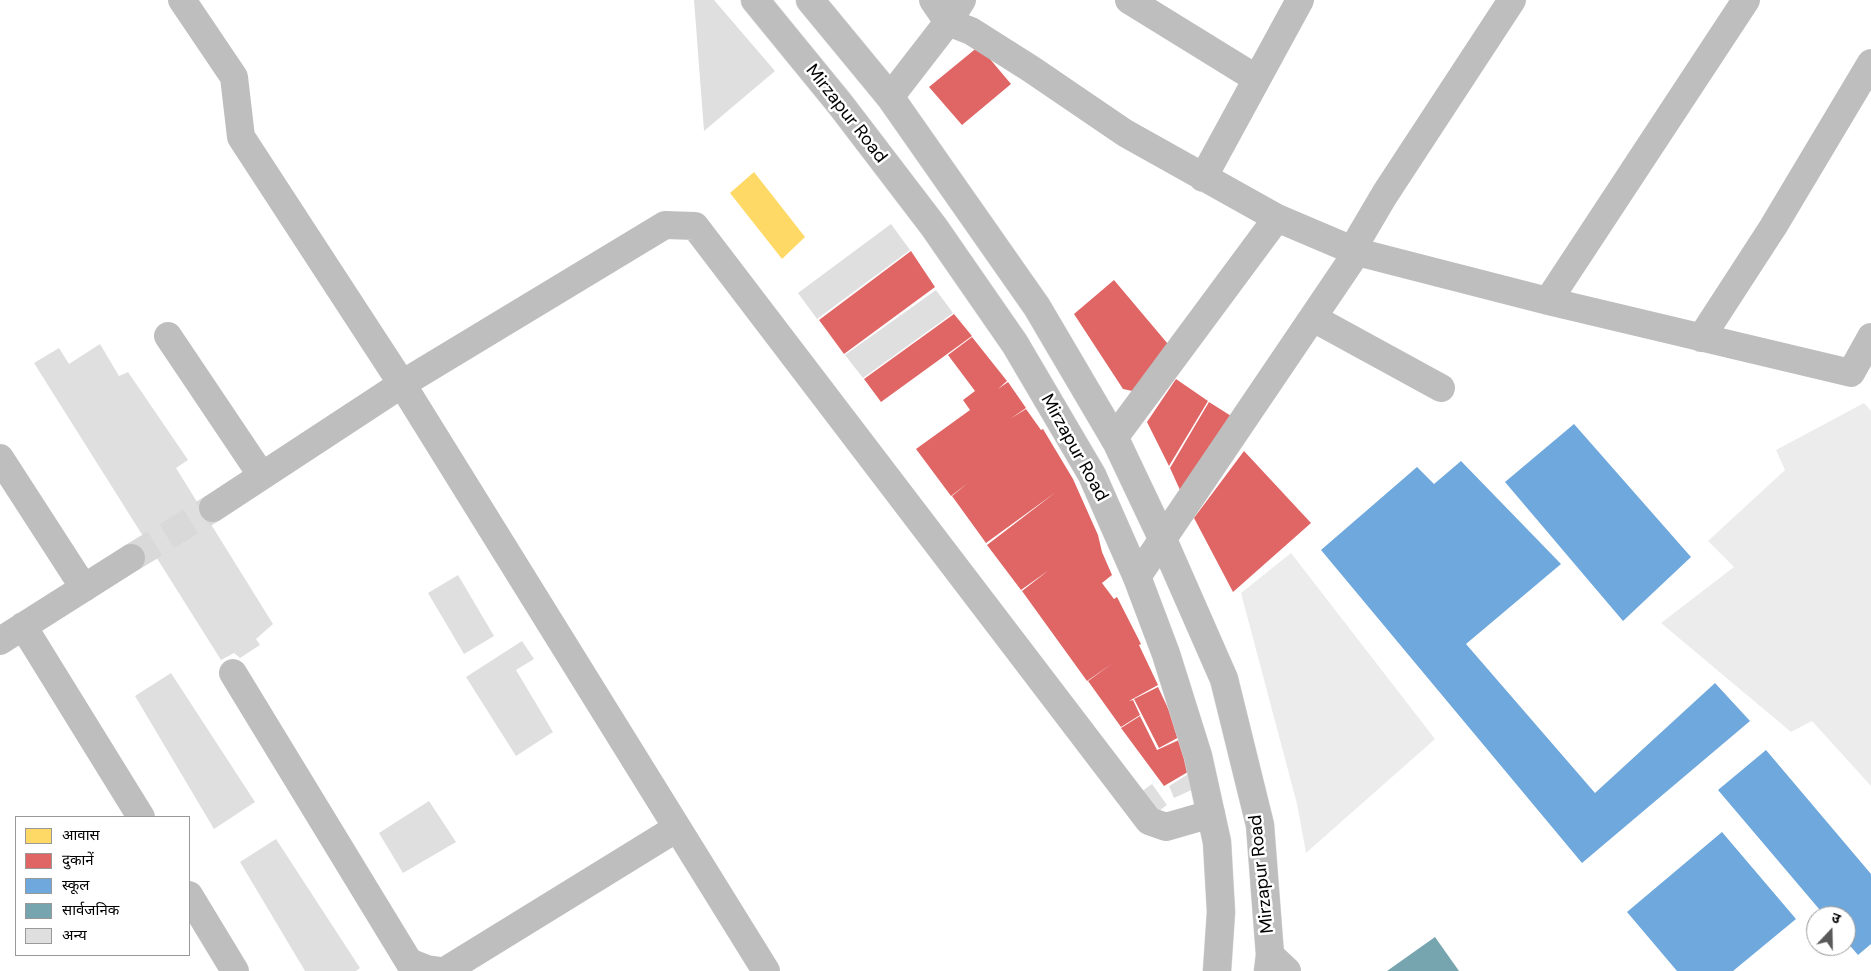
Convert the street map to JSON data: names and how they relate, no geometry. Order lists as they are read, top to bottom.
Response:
{
  "streets": {
    "main road": ["Mirzapur Road"]
  },
  "legend": [
    "आवास",
    "दुकानें",
    "स्कूल",
    "सार्वजनिक",
    "अन्य"
  ],
  "north": "top"
}
